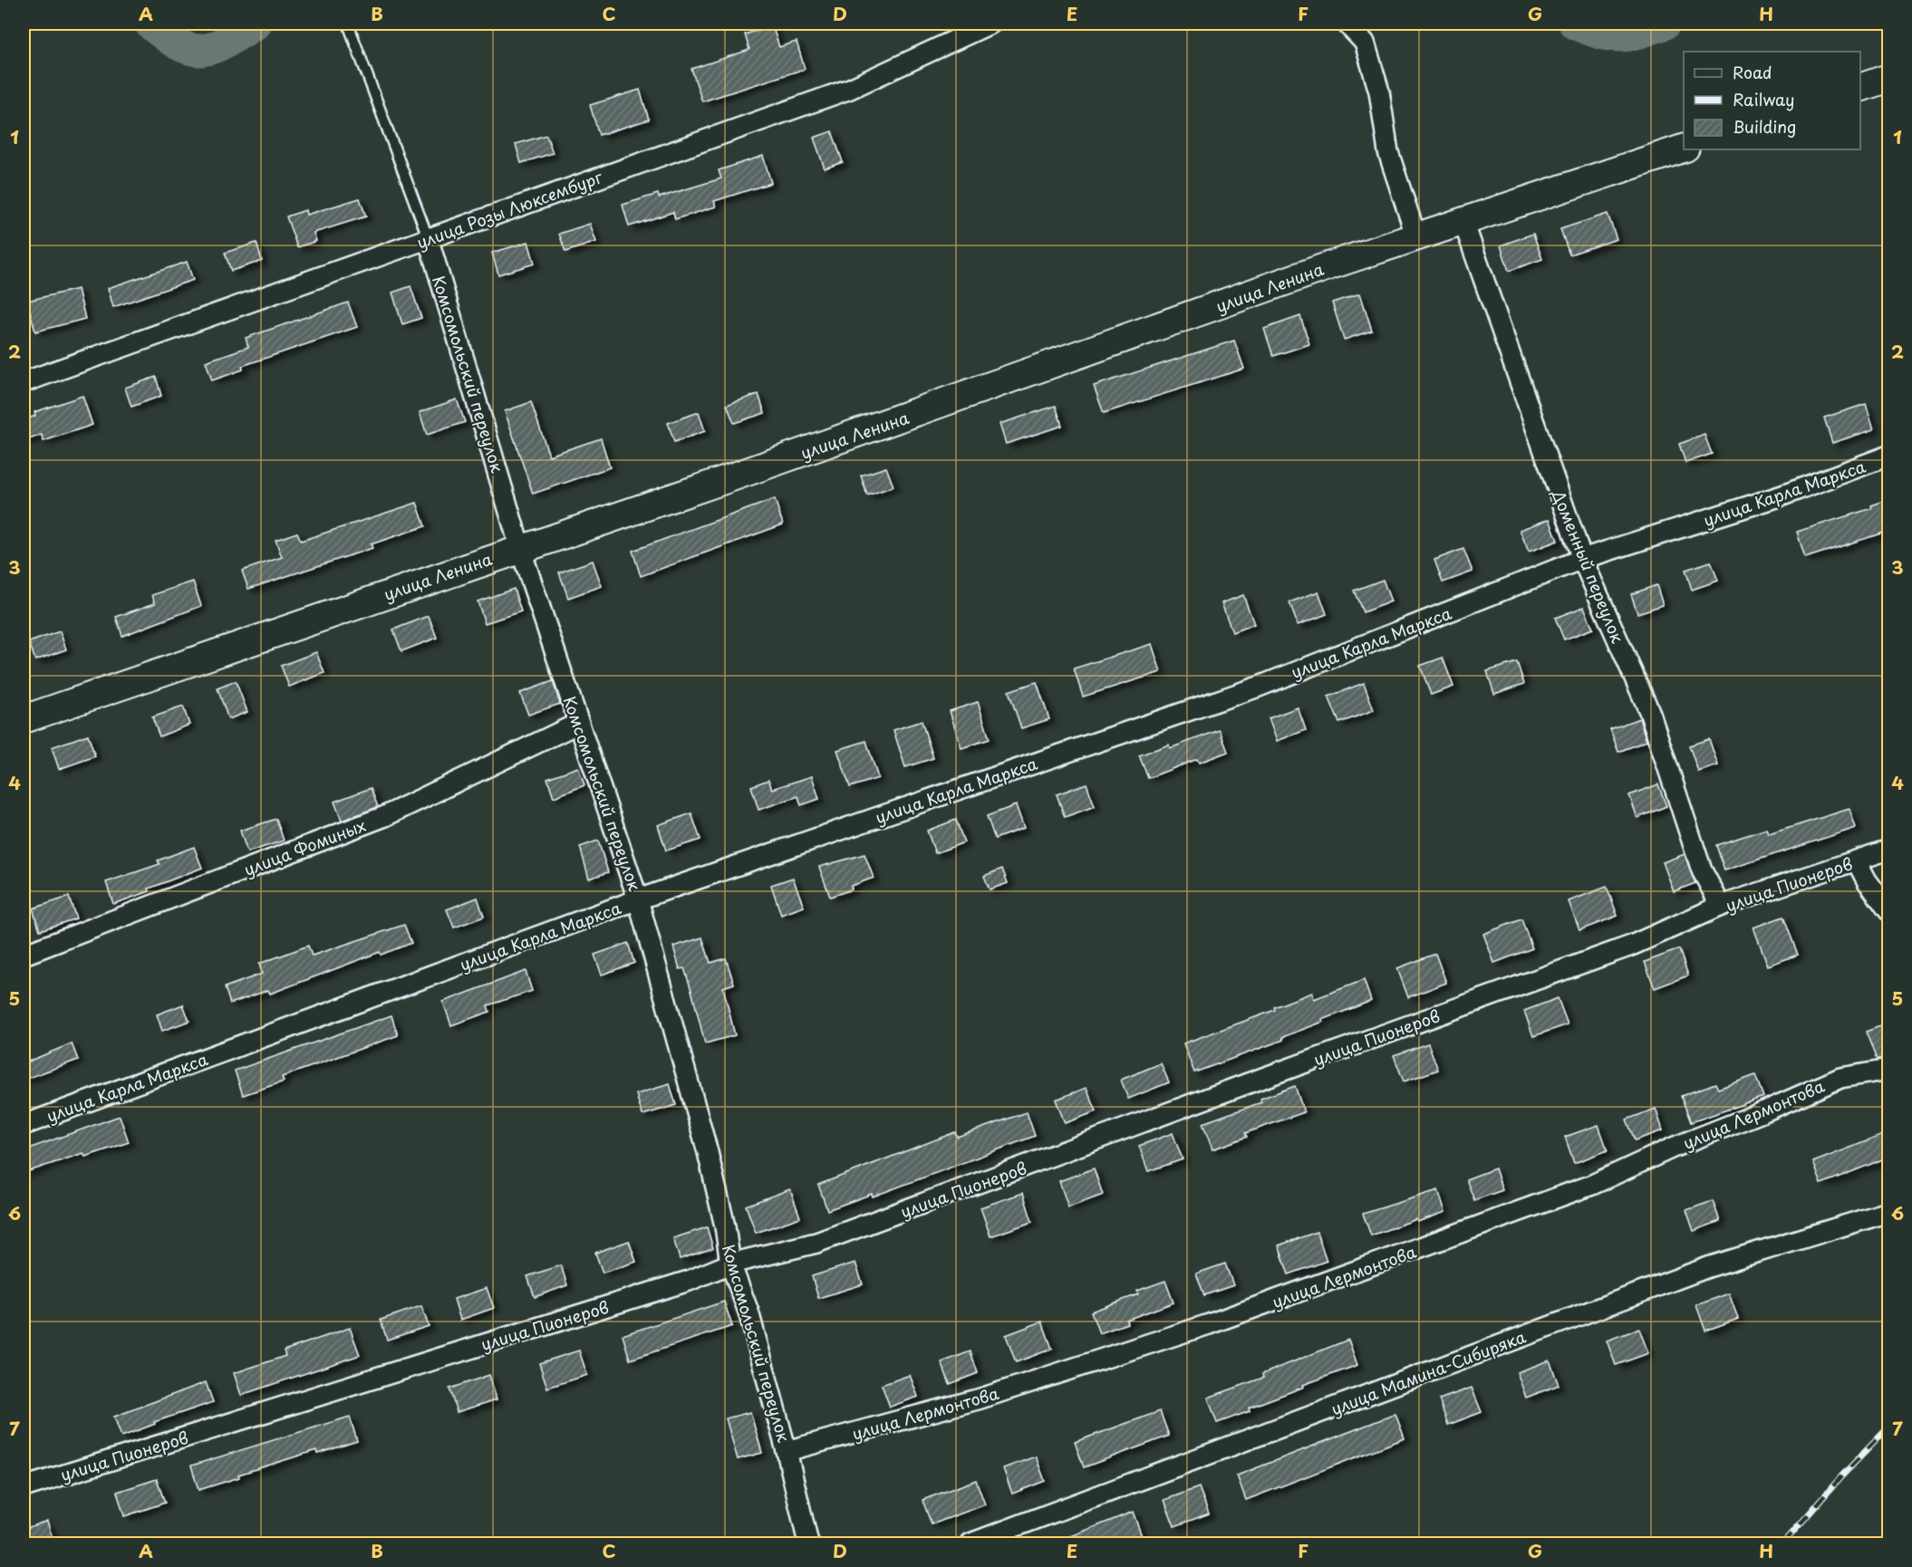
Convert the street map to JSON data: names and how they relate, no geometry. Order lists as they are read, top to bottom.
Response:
{
  "streets": {
    "main road": ["улица Ленина"],
    "street": [
      "улица Розы Люксембург",
      "Комсомольский переулок",
      "улица Карла Маркса",
      "Доменный переулок",
      "улица Фоминых",
      "улица Пионеров",
      "улица Лермонтова",
      "улица Мамина-Сибиряка"
    ]
  },
  "crossings": [
    ["улица Розы Люксембург", "Комсомольский переулок"],
    ["улица Ленина", "Комсомольский переулок"],
    ["улица Ленина", "Доменный переулок"],
    ["Комсомольский переулок", "улица Карла Маркса"],
    ["Комсомольский переулок", "улица Фоминых"],
    ["Комсомольский переулок", "улица Пионеров"],
    ["Комсомольский переулок", "улица Лермонтова"],
    ["улица Карла Маркса", "Доменный переулок"],
    ["Доменный переулок", "улица Пионеров"]
  ],
  "legend": ["Road", "Railway", "Building"],
  "grid": {
    "columns": [
      "A",
      "B",
      "C",
      "D",
      "E",
      "F",
      "G",
      "H"
    ],
    "rows": [
      "1",
      "2",
      "3",
      "4",
      "5",
      "6",
      "7"
    ]
  }
}
